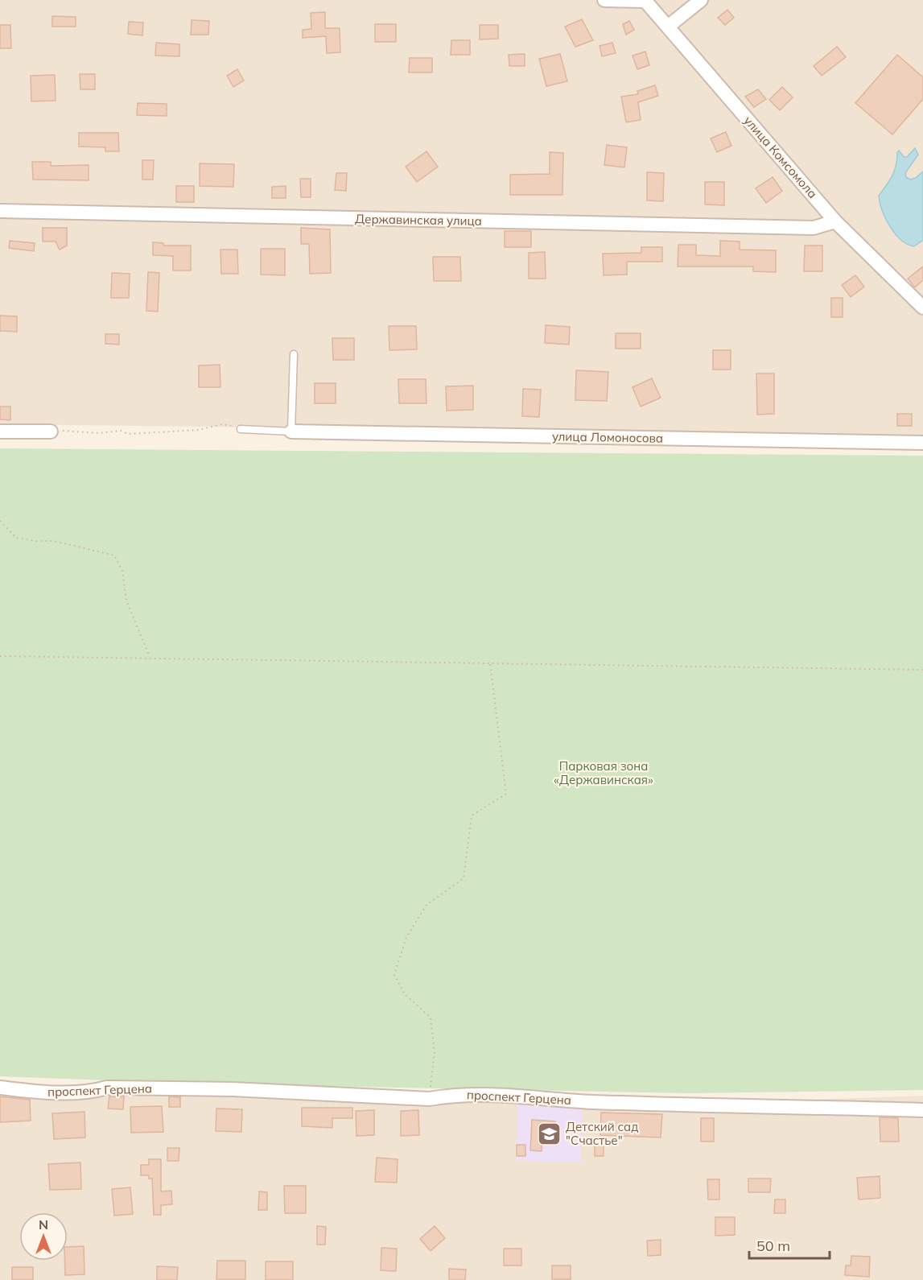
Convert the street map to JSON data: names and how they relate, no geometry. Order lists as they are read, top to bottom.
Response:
{
  "streets": {
    "street": [
      "улица Комсомола",
      "Державинская улица",
      "улица Ломоносова",
      "проспект Герцена"
    ]
  },
  "crossings": [
    ["улица Комсомола", "Державинская улица"]
  ],
  "parks": ["Парковая зона «Державинская»"],
  "places": {
    "school or university": ["Детский сад \"Счастье\""]
  },
  "scale_bar": "50 m",
  "north": "top"
}
